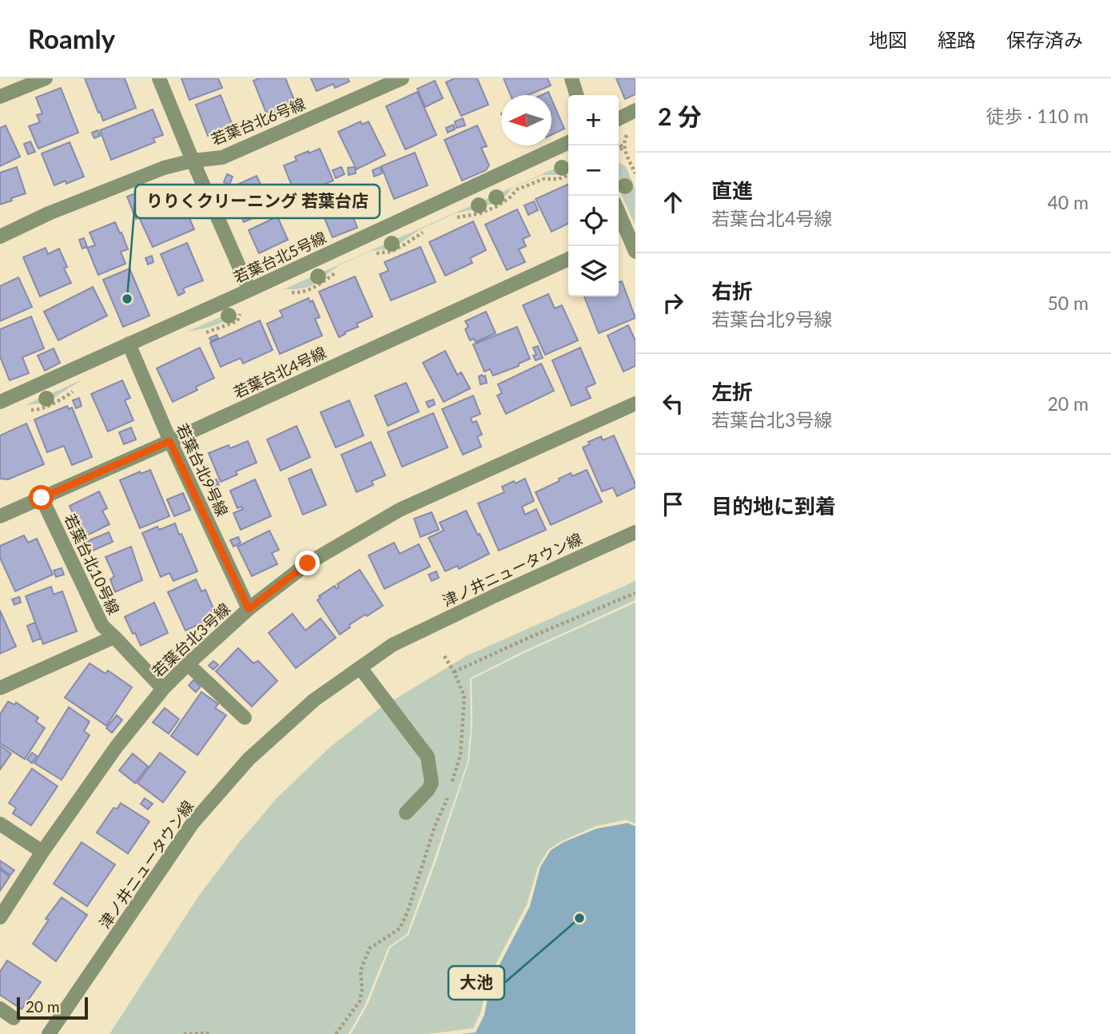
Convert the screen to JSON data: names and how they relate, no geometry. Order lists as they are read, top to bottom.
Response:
{
  "streets": {
    "street": [
      "若葉台北6号線",
      "若葉台北5号線",
      "若葉台北4号線",
      "若葉台北9号線",
      "若葉台北10号線",
      "津ノ井ニュータウン線",
      "若葉台北3号線"
    ]
  },
  "crossings": [
    ["若葉台北5号線", "若葉台北9号線"],
    ["若葉台北4号線", "若葉台北9号線"],
    ["若葉台北4号線", "若葉台北10号線"],
    ["若葉台北9号線", "若葉台北3号線"],
    ["若葉台北10号線", "若葉台北3号線"]
  ],
  "places": ["りりくクリーニング 若葉台店", "大池"],
  "scale_bar": "20 m",
  "north": "left",
  "page": {
    "header": "Roamly",
    "nav": ["地図", "経路", "保存済み"],
    "heading": ["2 分", "徒歩 · 110 m"],
    "map_buttons": ["+", "−"],
    "list": [
      ["直進", "若葉台北4号線", "40 m"],
      ["右折", "若葉台北9号線", "50 m"],
      ["左折", "若葉台北3号線", "20 m"],
      "目的地に到着"
    ],
    "scale": "20 m"
  }
}
